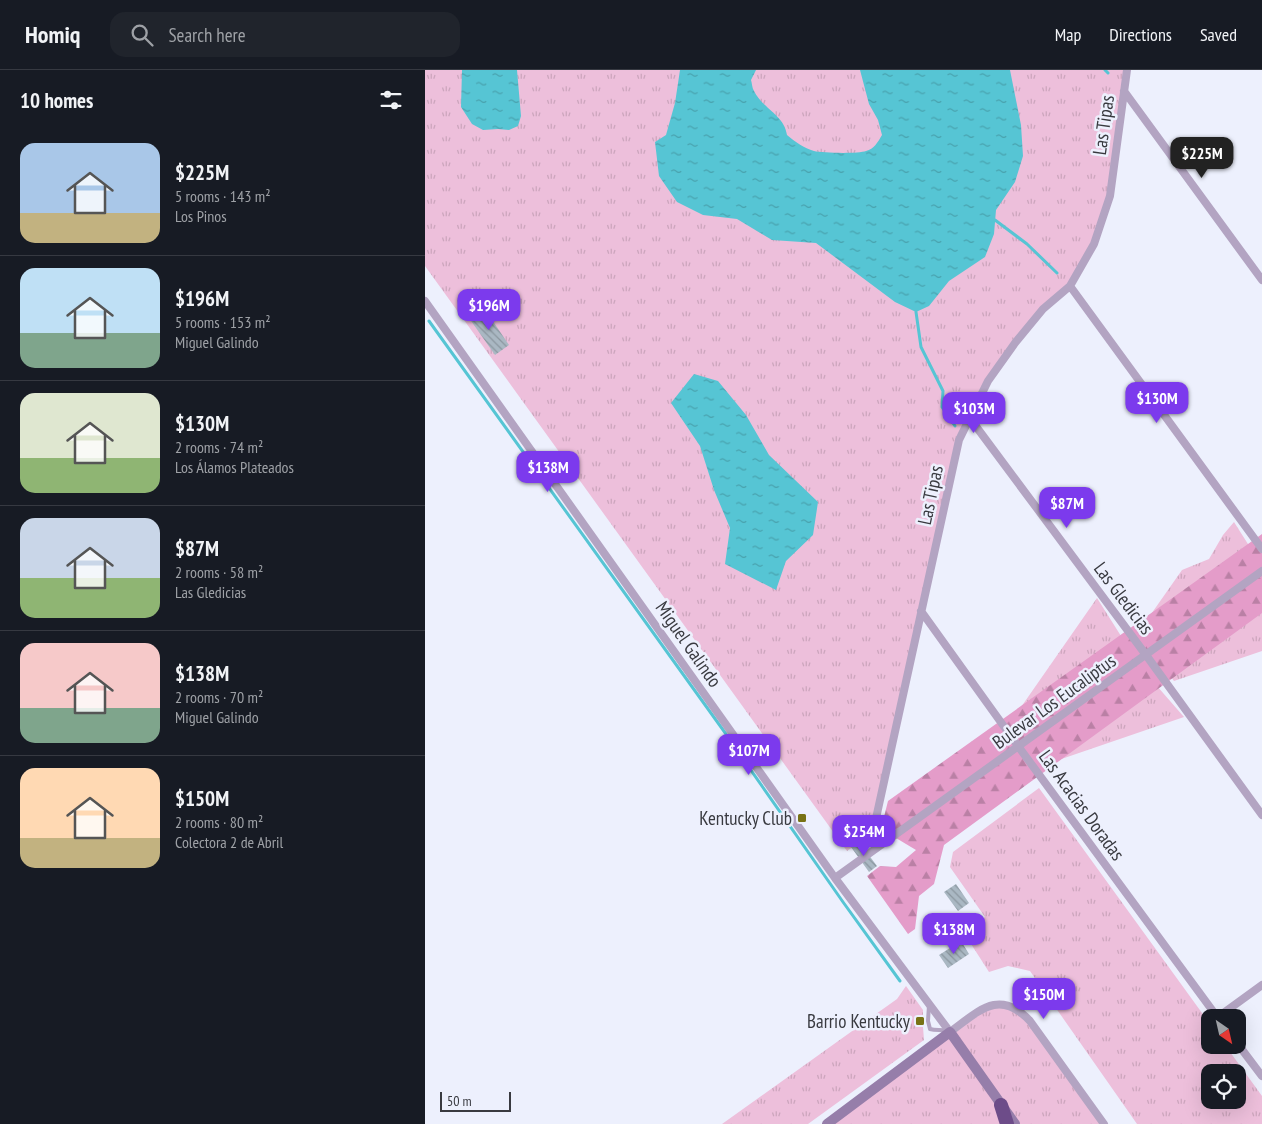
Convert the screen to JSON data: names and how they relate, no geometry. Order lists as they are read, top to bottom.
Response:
{
  "streets": {
    "street": [
      "Las Tipas",
      "Las Gledicias",
      "Miguel Galindo",
      "Bulevar Los Eucaliptus",
      "Las Acacias Doradas"
    ]
  },
  "crossings": [
    ["Las Tipas", "Las Gledicias"],
    ["Las Tipas", "Bulevar Los Eucaliptus"],
    ["Las Tipas", "Las Acacias Doradas"],
    ["Las Gledicias", "Bulevar Los Eucaliptus"],
    ["Miguel Galindo", "Bulevar Los Eucaliptus"],
    ["Bulevar Los Eucaliptus", "Las Acacias Doradas"]
  ],
  "places": {
    "transit": ["Kentucky Club", "Barrio Kentucky"]
  },
  "scale_bar": "50 m",
  "north": "bottom right",
  "page": {
    "header": "Homiq",
    "search": "Search here",
    "nav": ["Map", "Directions", "Saved"],
    "heading": "10 homes",
    "list": [
      {
        "name": "$225M",
        "note": "5 rooms · 143 m² · Los Pinos"
      },
      {
        "name": "$196M",
        "note": "5 rooms · 153 m² · Miguel Galindo"
      },
      {
        "name": "$130M",
        "note": "2 rooms · 74 m² · Los Álamos Plateados"
      },
      {
        "name": "$87M",
        "note": "2 rooms · 58 m² · Las Gledicias"
      },
      {
        "name": "$138M",
        "note": "2 rooms · 70 m² · Miguel Galindo"
      },
      {
        "name": "$150M",
        "note": "2 rooms · 80 m² · Colectora 2 de Abril"
      }
    ],
    "price": [
      "$225M",
      "$196M",
      "$130M",
      "$103M",
      "$138M",
      "$87M",
      "$107M",
      "$254M",
      "$138M",
      "$150M"
    ],
    "scale": "50 m"
  }
}
